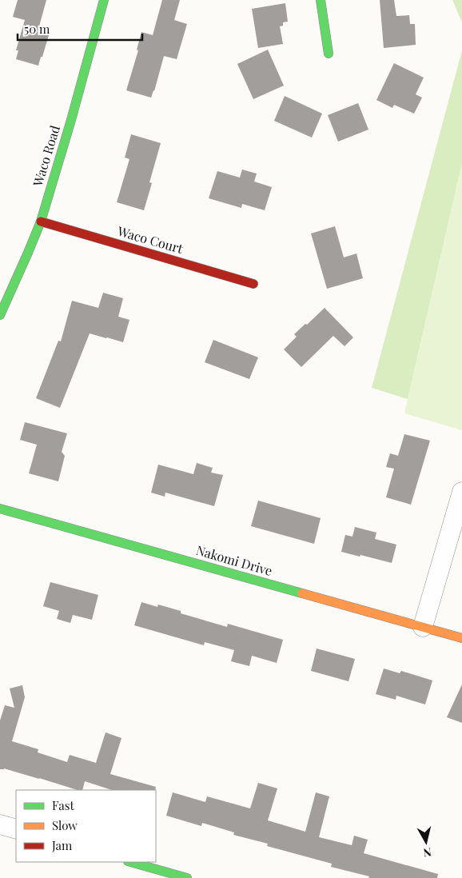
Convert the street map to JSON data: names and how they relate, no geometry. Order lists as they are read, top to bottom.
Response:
{
  "streets": {
    "street": ["Waco Road", "Waco Court", "Nakomi Drive"]
  },
  "crossings": [
    ["Waco Road", "Waco Court"]
  ],
  "legend": ["Fast", "Slow", "Jam"],
  "scale_bar": "50 m",
  "north": "bottom"
}
